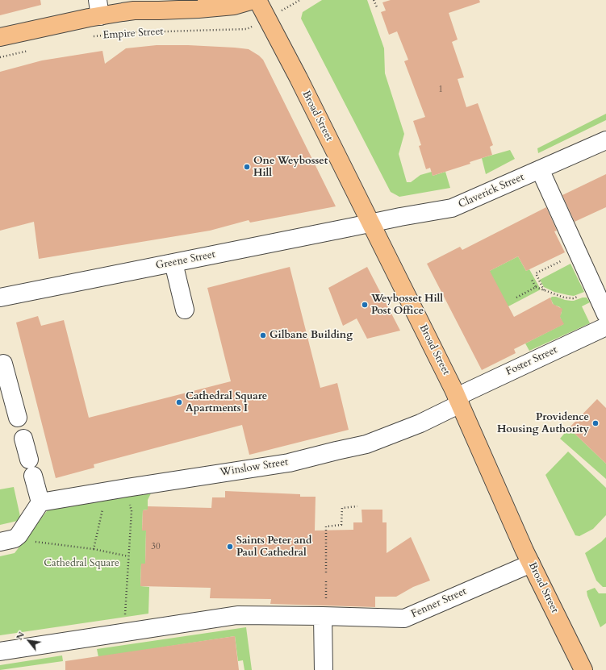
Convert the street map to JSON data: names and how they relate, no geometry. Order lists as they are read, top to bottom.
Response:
{
  "streets": {
    "main road": ["Empire Street", "Broad Street"],
    "street": [
      "Claverick Street",
      "Greene Street",
      "Foster Street",
      "Winslow Street",
      "Fenner Street"
    ]
  },
  "crossings": [
    ["Empire Street", "Broad Street"],
    ["Broad Street", "Claverick Street"],
    ["Broad Street", "Greene Street"],
    ["Broad Street", "Foster Street"],
    ["Broad Street", "Winslow Street"],
    ["Broad Street", "Fenner Street"],
    ["Claverick Street", "Greene Street"],
    ["Foster Street", "Winslow Street"]
  ],
  "parks": ["Cathedral Square"],
  "places": [
    "One Weybosset Hill",
    "Weybosset Hill Post Office",
    "Gilbane Building",
    "Cathedral Square Apartments I",
    "Providence Housing Authority",
    "Saints Peter and Paul Cathedral"
  ],
  "house_numbers": ["1", "30"],
  "north": "top left"
}
